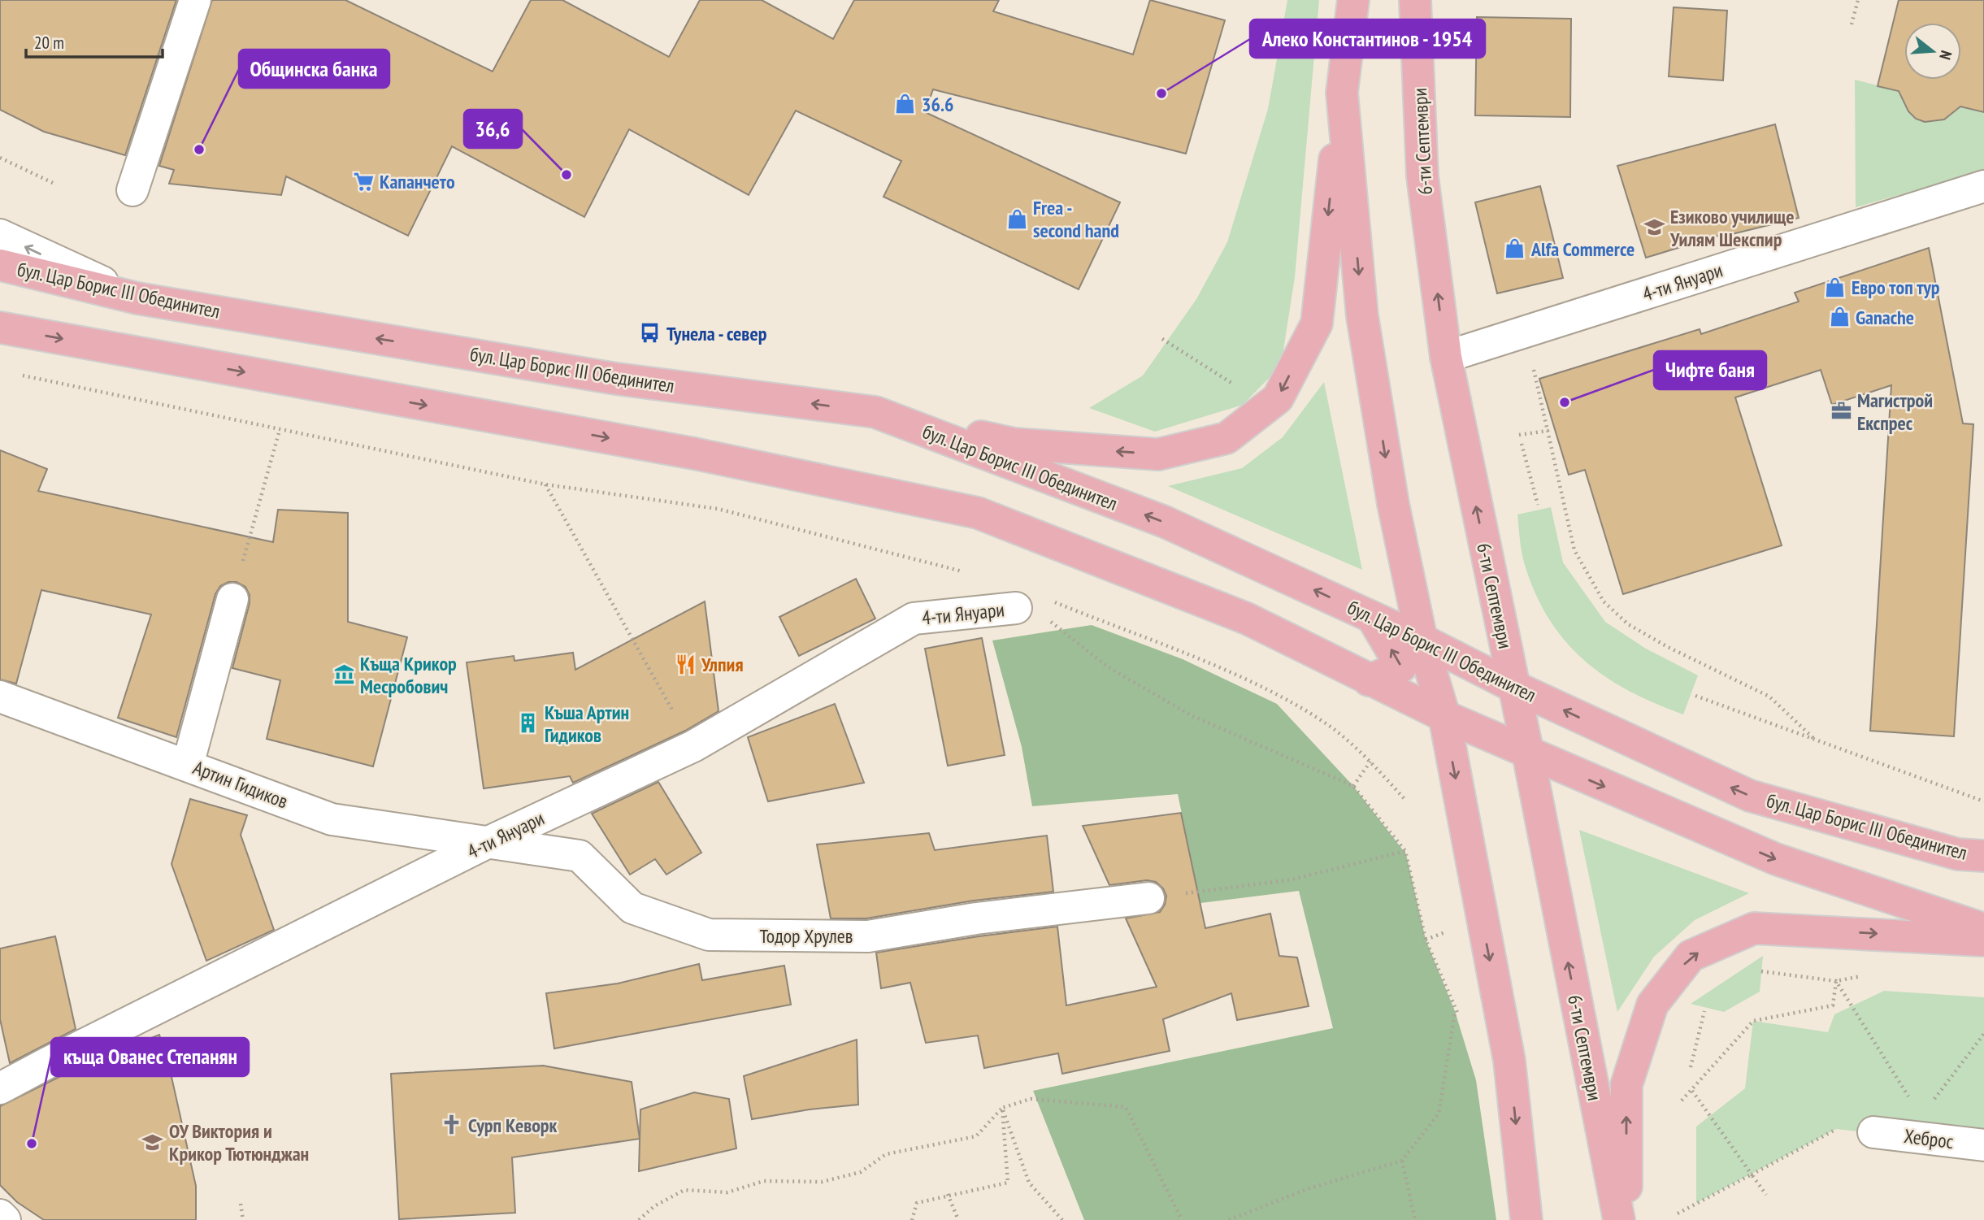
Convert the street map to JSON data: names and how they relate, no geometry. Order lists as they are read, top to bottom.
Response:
{
  "streets": {
    "main road": ["6-ти Септември", "бул. Цар Борис III Обединител"],
    "street": [
      "4-ти Януари",
      "Артин Гидиков",
      "Тодор Хрулев",
      "Хеброс"
    ]
  },
  "crossings": [
    ["6-ти Септември", "4-ти Януари"],
    ["6-ти Септември", "бул. Цар Борис III Обединител"],
    ["4-ти Януари", "Артин Гидиков"],
    ["4-ти Януари", "Тодор Хрулев"],
    ["Артин Гидиков", "Тодор Хрулев"]
  ],
  "places": {
    "other": [
      "Алеко Константинов - 1954",
      "Общинска банка",
      "36,6",
      "Чифте баня",
      "къща Ованес Степанян"
    ],
    "shop": [
      "36.6",
      "Frea - second hand",
      "Alfa Commerce",
      "Евро топ тур",
      "Ganache"
    ],
    "supermarket": ["Капанчето"],
    "school or university": ["Езиково училище Уилям Шекспир", "ОУ Виктория и Крикор Тютюнджан"],
    "bus stop": ["Тунела - север"],
    "office": ["Магистрой Експрес"],
    "restaurant": ["Улпия"],
    "museum": ["Kъща Крикор Месробович"],
    "building": ["Къша Артин Гидиков"],
    "church": ["Сурп Кеворк"]
  },
  "scale_bar": "20 m",
  "north": "right"
}
